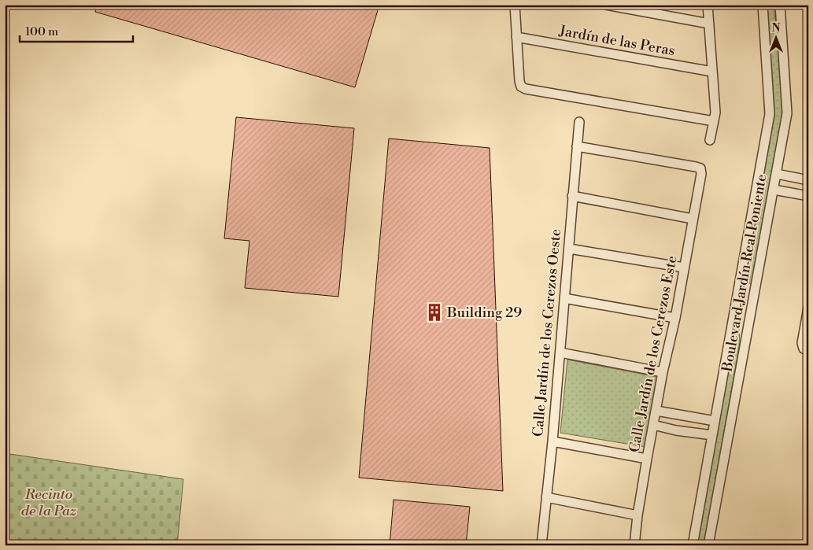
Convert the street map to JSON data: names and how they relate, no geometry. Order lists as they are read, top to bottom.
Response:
{
  "streets": {
    "street": [
      "Jardín de las Peras",
      "Boulevard Jardín Real Poniente",
      "Calle Jardín de los Cerezos Oeste",
      "Calle Jardín de los Cerezos Este"
    ]
  },
  "crossings": [
    ["Calle Jardín de los Cerezos Oeste", "Calle Jardín de los Cerezos Este"]
  ],
  "parks": ["Recinto de la Paz"],
  "places": {
    "building": ["Building 29"]
  },
  "scale_bar": "100 m",
  "north": "top"
}
